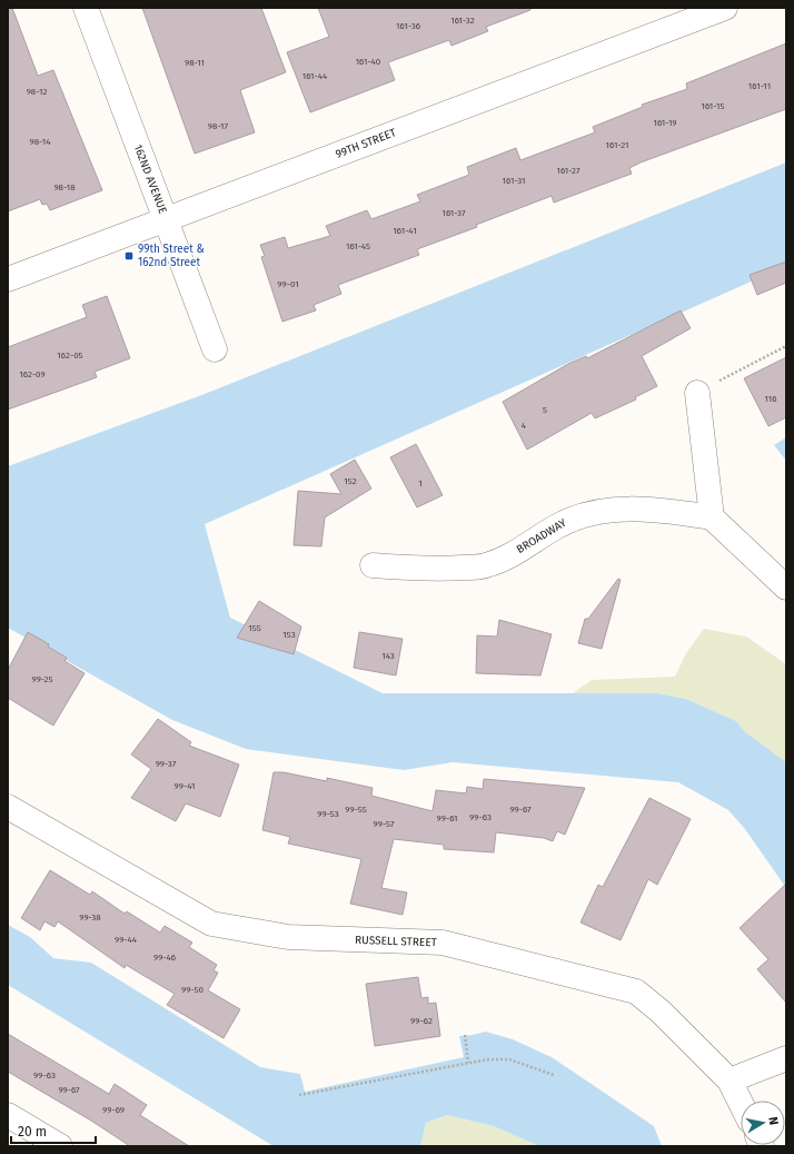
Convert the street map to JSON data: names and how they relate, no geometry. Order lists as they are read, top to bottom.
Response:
{
  "streets": {
    "street": [
      "99TH STREET",
      "162ND AVENUE",
      "BROADWAY",
      "RUSSELL STREET"
    ]
  },
  "crossings": [
    ["99TH STREET", "162ND AVENUE"]
  ],
  "places": {
    "transit": ["99th Street & 162nd Street"]
  },
  "house_numbers": [
    "161-32",
    "161-36",
    "161-40",
    "98-11",
    "161-44",
    "161-11",
    "98-12",
    "161-15",
    "161-19",
    "98-17",
    "98-14",
    "161-21",
    "161-27",
    "161-31",
    "98-18",
    "161-37",
    "161-41",
    "161-45",
    "99-01",
    "162-05",
    "162-09",
    "116",
    "5",
    "4",
    "152",
    "1",
    "155",
    "153",
    "143",
    "99-25",
    "99-37",
    "99-41",
    "99-55",
    "99-67",
    "99-53",
    "99-63",
    "99-61",
    "99-57",
    "99-38",
    "99-44",
    "99-46",
    "99-50",
    "99-62",
    "99-63",
    "99-67",
    "99-69"
  ],
  "scale_bar": "20 m",
  "north": "right"
}
